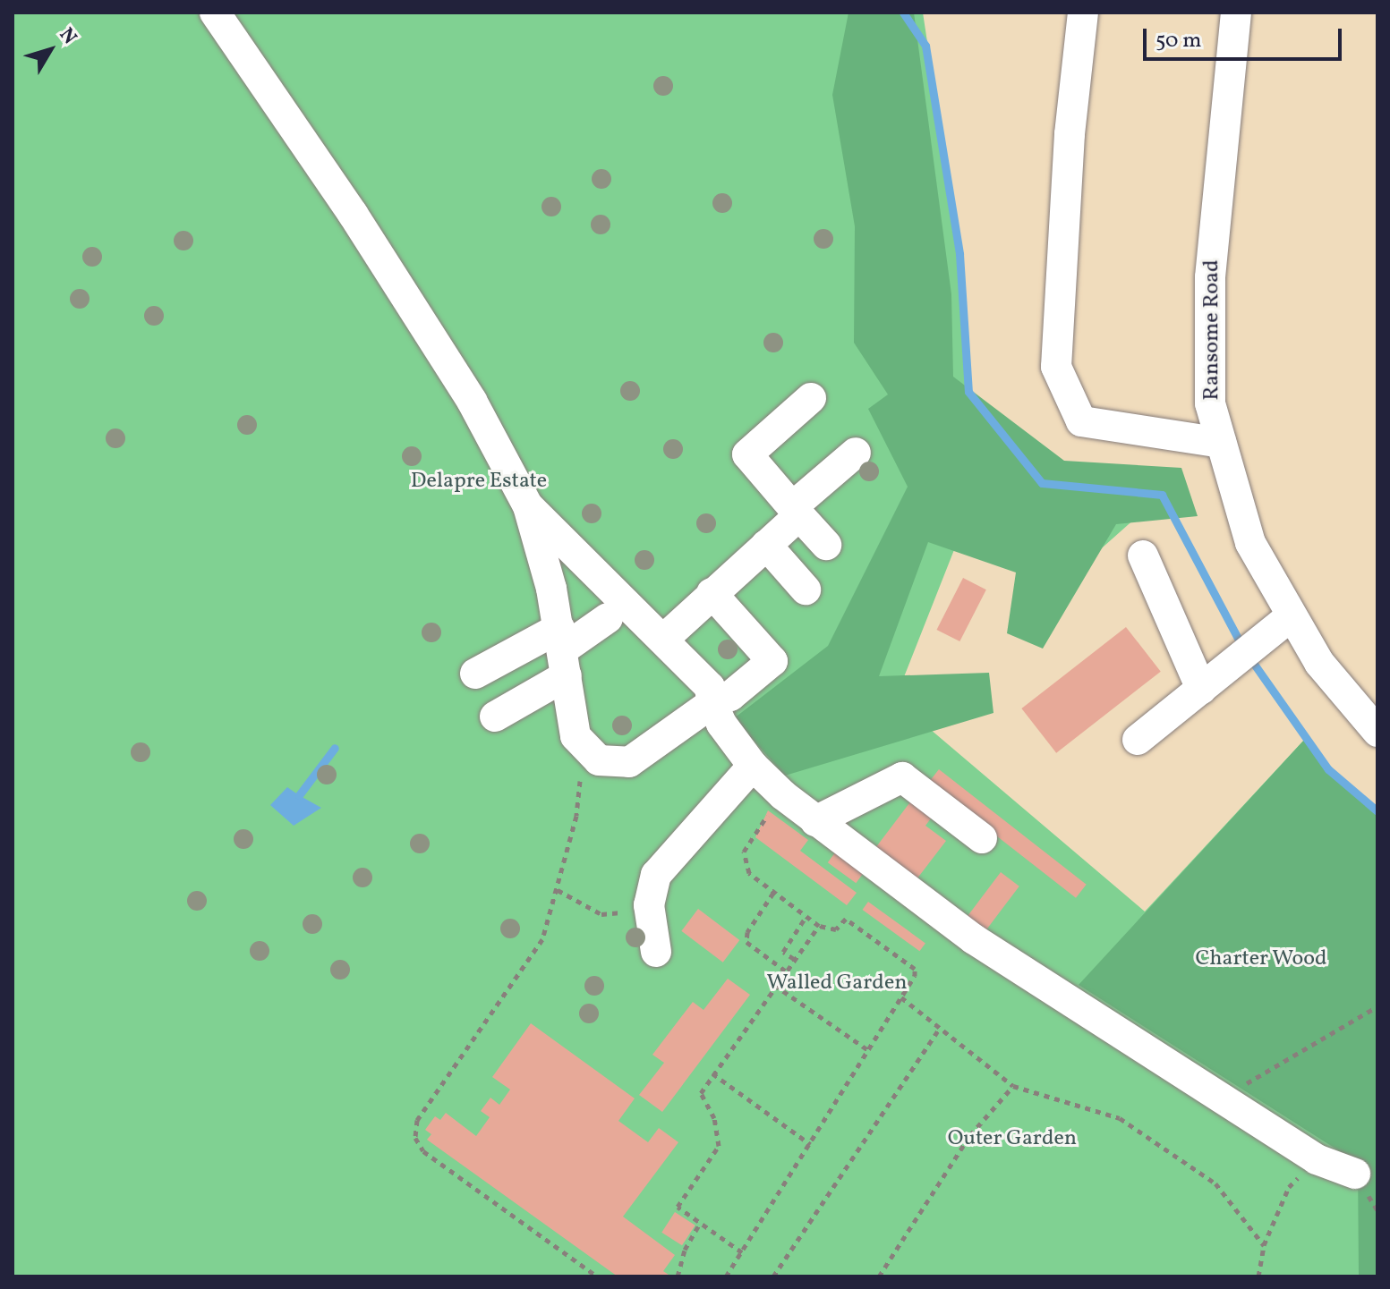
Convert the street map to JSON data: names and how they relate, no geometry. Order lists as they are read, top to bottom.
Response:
{
  "streets": {
    "street": ["Ransome Road"]
  },
  "parks": [
    "Delapre Estate",
    "Charter Wood",
    "Walled Garden",
    "Outer Garden"
  ],
  "scale_bar": "50 m",
  "north": "top right"
}
